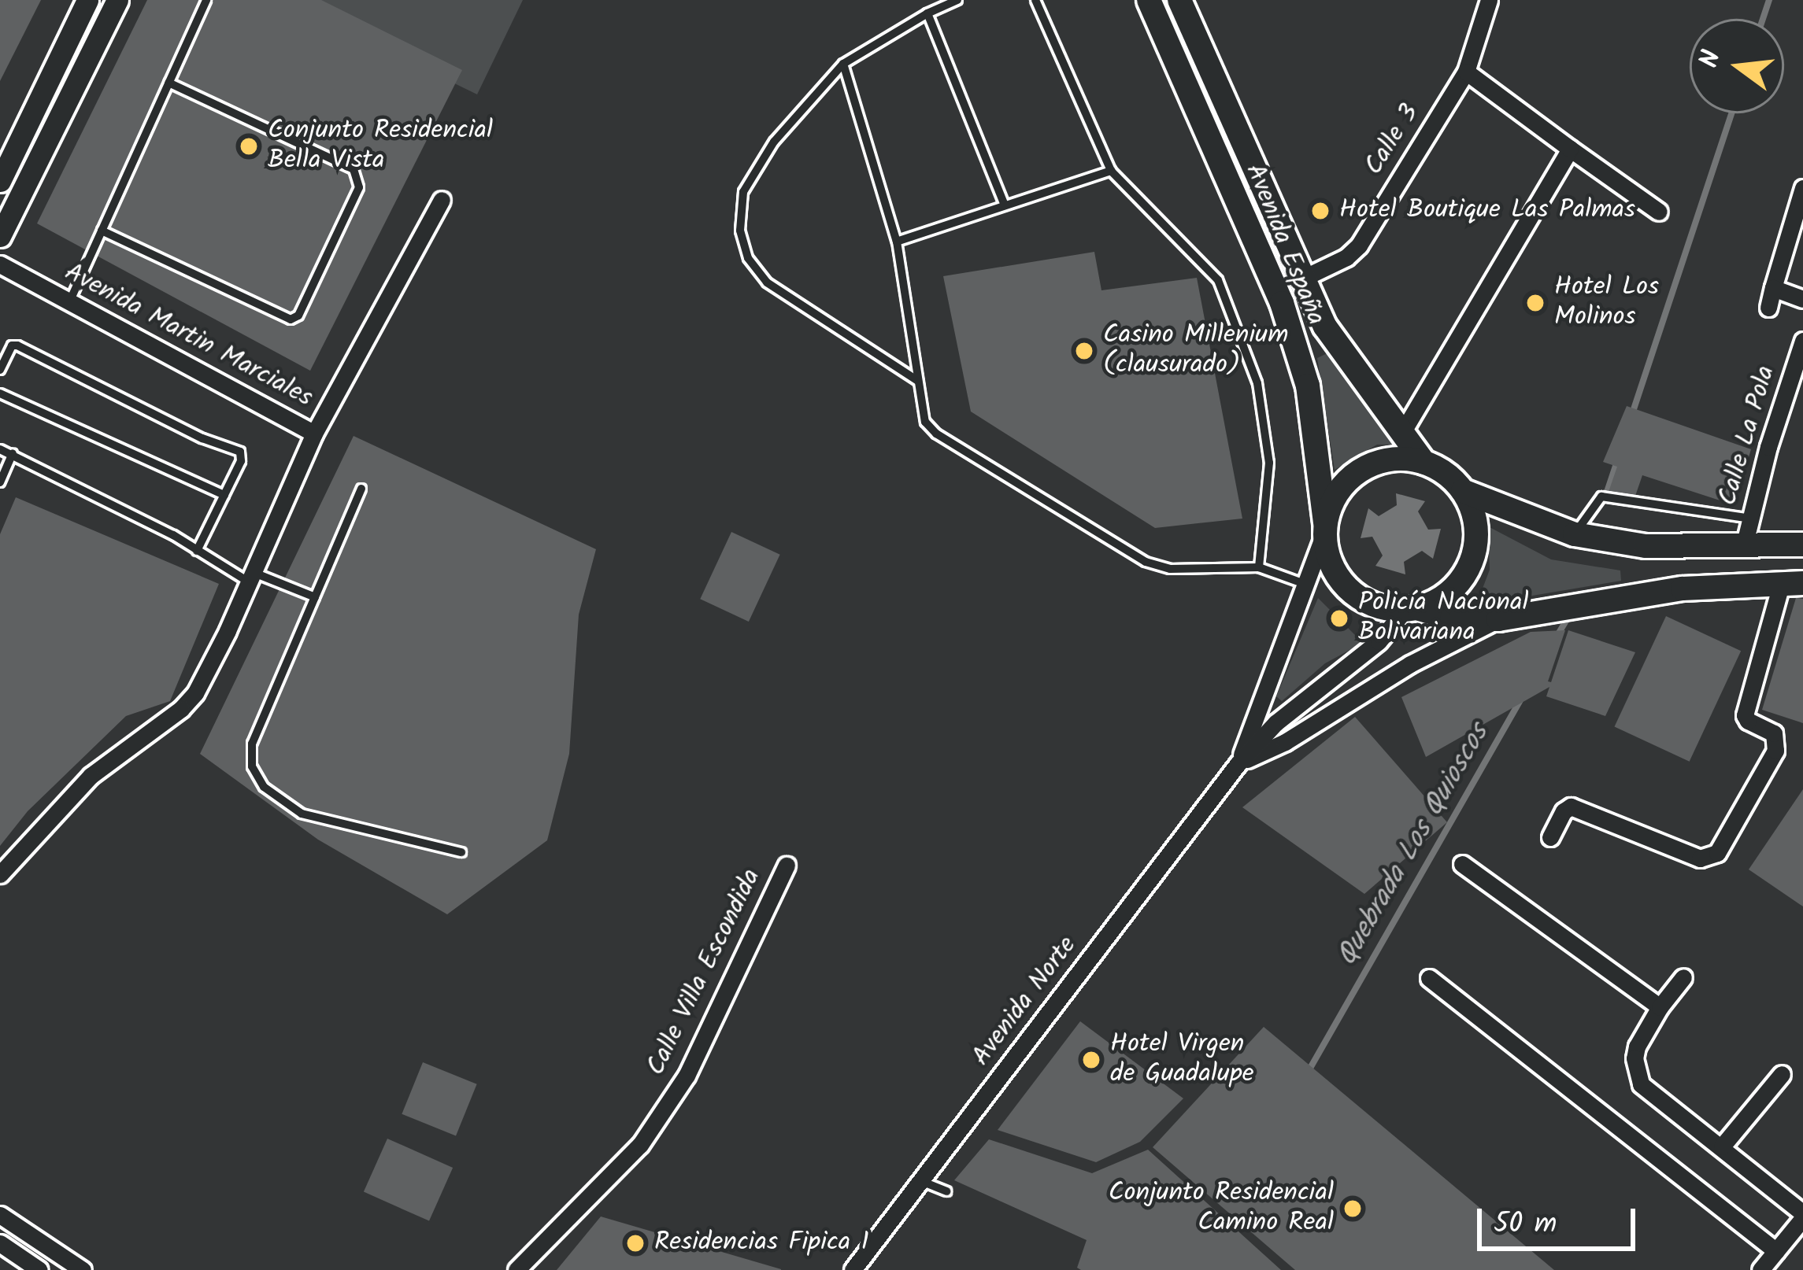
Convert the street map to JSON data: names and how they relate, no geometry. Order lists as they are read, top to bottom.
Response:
{
  "streets": {
    "main road": ["Avenida España"],
    "street": [
      "Calle 3",
      "Avenida Martin Marciales",
      "Calle La Pola",
      "Calle Villa Escondida",
      "Avenida Norte"
    ]
  },
  "crossings": [
    ["Calle 3", "Avenida España"],
    ["Avenida España", "Avenida Norte"]
  ],
  "water": ["Quebrada Los Quioscos"],
  "places": [
    "Conjunto Residencial Bella Vista",
    "Hotel Boutique Las Palmas",
    "Hotel Los Molinos",
    "Casino Millenium (clausurado)",
    "Policía Nacional Bolivariana",
    "Hotel Virgen de Guadalupe",
    "Conjunto Residencial Camino Real",
    "Residencias Fipica 1"
  ],
  "scale_bar": "50 m",
  "north": "left"
}
